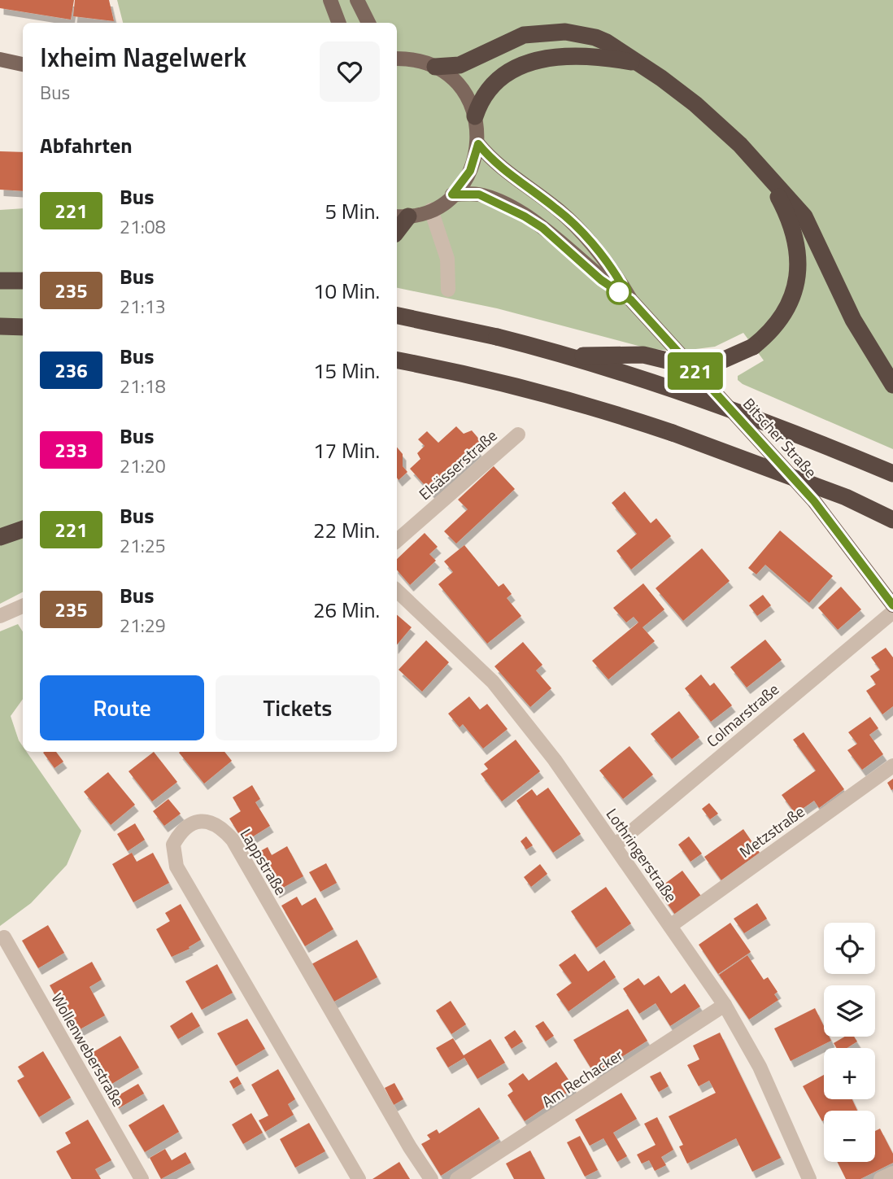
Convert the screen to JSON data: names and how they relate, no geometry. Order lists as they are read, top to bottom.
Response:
{
  "streets": {
    "main road": ["Bitscher Straße"],
    "street": [
      "Elsässerstraße",
      "Colmarstraße",
      "Metzstraße",
      "Lothringerstraße",
      "Lappstraße",
      "Wollenweberstraße",
      "Am Rechacker"
    ]
  },
  "crossings": [
    ["Colmarstraße", "Lothringerstraße"],
    ["Metzstraße", "Lothringerstraße"],
    ["Lothringerstraße", "Am Rechacker"]
  ],
  "lines": ["bus line 221"],
  "page": {
    "on_map": "221",
    "heading": [
      ["Ixheim Nagelwerk", "Bus"],
      "Abfahrten"
    ],
    "list": [
      {
        "mark": "221",
        "name": "Bus",
        "note": "21:08",
        "value": "5 Min."
      },
      {
        "mark": "235",
        "name": "Bus",
        "note": "21:13",
        "value": "10 Min."
      },
      {
        "mark": "236",
        "name": "Bus",
        "note": "21:18",
        "value": "15 Min."
      },
      {
        "mark": "233",
        "name": "Bus",
        "note": "21:20",
        "value": "17 Min."
      },
      {
        "mark": "221",
        "name": "Bus",
        "note": "21:25",
        "value": "22 Min."
      },
      {
        "mark": "235",
        "name": "Bus",
        "note": "21:29",
        "value": "26 Min."
      }
    ],
    "buttons": ["Route", "Tickets"],
    "map_buttons": ["+", "−"]
  }
}
